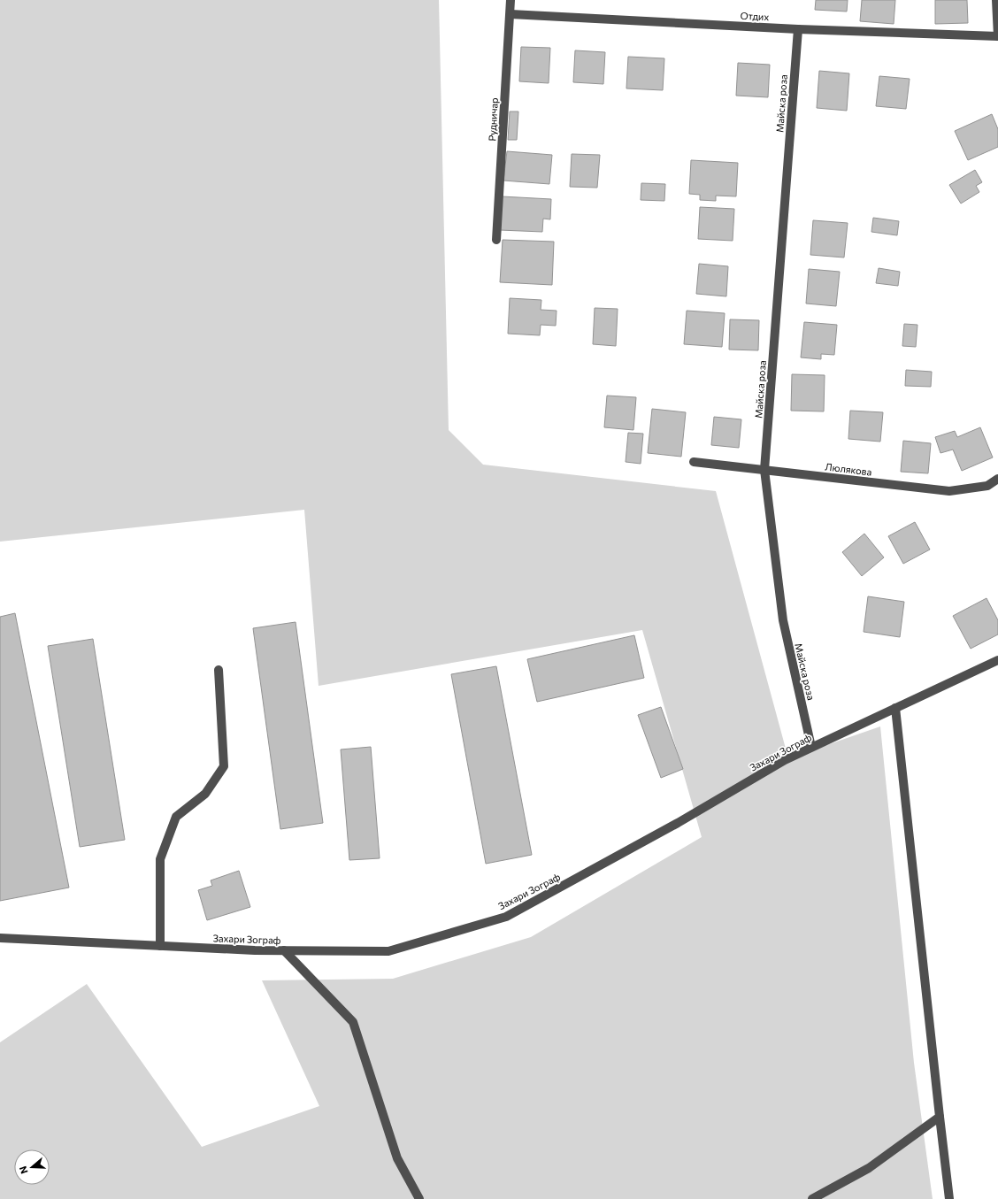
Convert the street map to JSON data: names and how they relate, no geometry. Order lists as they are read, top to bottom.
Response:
{
  "streets": {
    "street": [
      "Отдих",
      "Майска роза",
      "Рудничар",
      "Люлякова",
      "Захари Зограф"
    ]
  },
  "crossings": [
    ["Отдих", "Майска роза"],
    ["Отдих", "Рудничар"],
    ["Майска роза", "Люлякова"],
    ["Майска роза", "Захари Зограф"]
  ],
  "north": "left"
}
